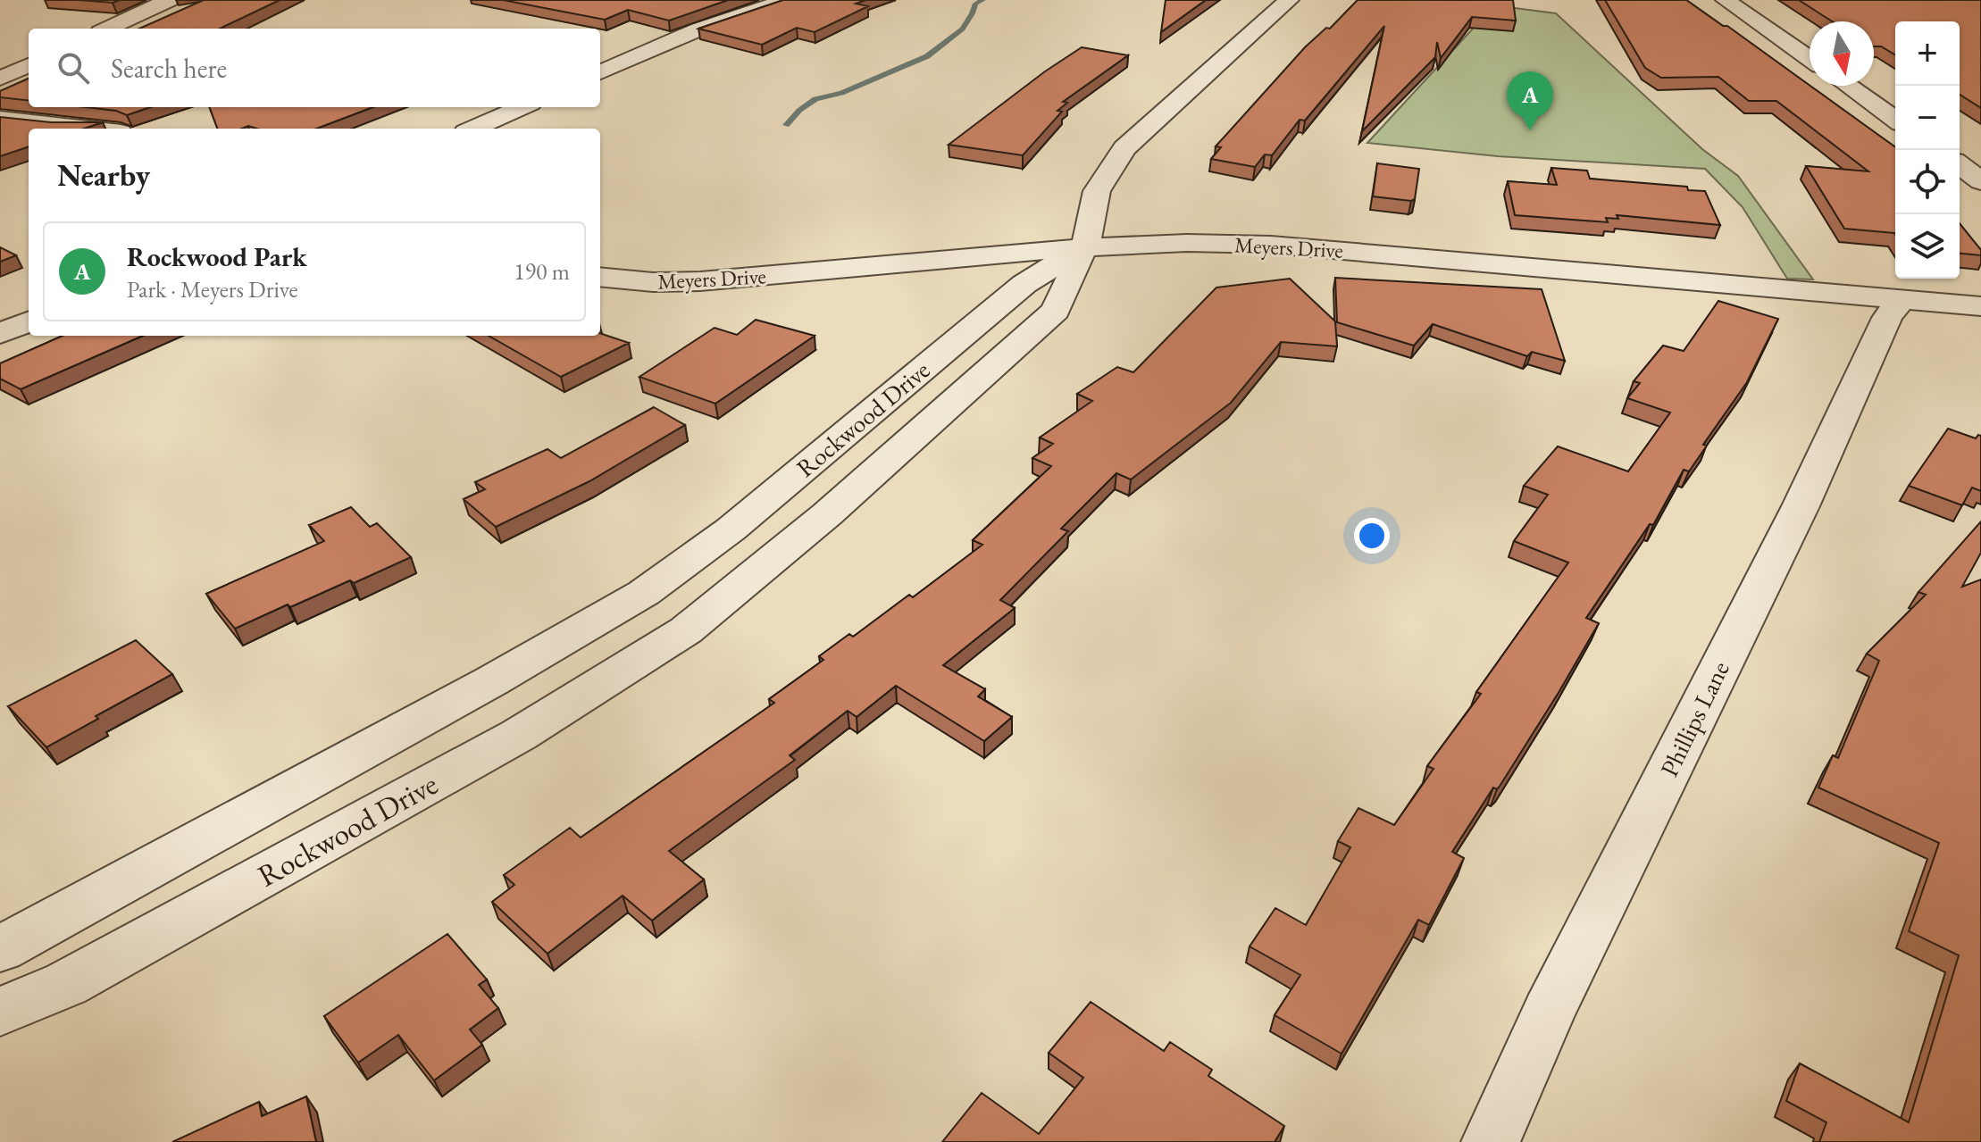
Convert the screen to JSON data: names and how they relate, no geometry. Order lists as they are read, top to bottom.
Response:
{
  "streets": {
    "street": ["Meyers Drive", "Rockwood Drive", "Phillips Lane"]
  },
  "crossings": [
    ["Meyers Drive", "Rockwood Drive"],
    ["Meyers Drive", "Phillips Lane"]
  ],
  "north": "bottom",
  "page": {
    "map_buttons": ["+", "−"],
    "search": "Search here",
    "pins": "A",
    "heading": "Nearby",
    "list": [
      {
        "mark": "A",
        "name": "Rockwood Park",
        "note": "Park · Meyers Drive",
        "value": "190 m"
      }
    ]
  }
}
